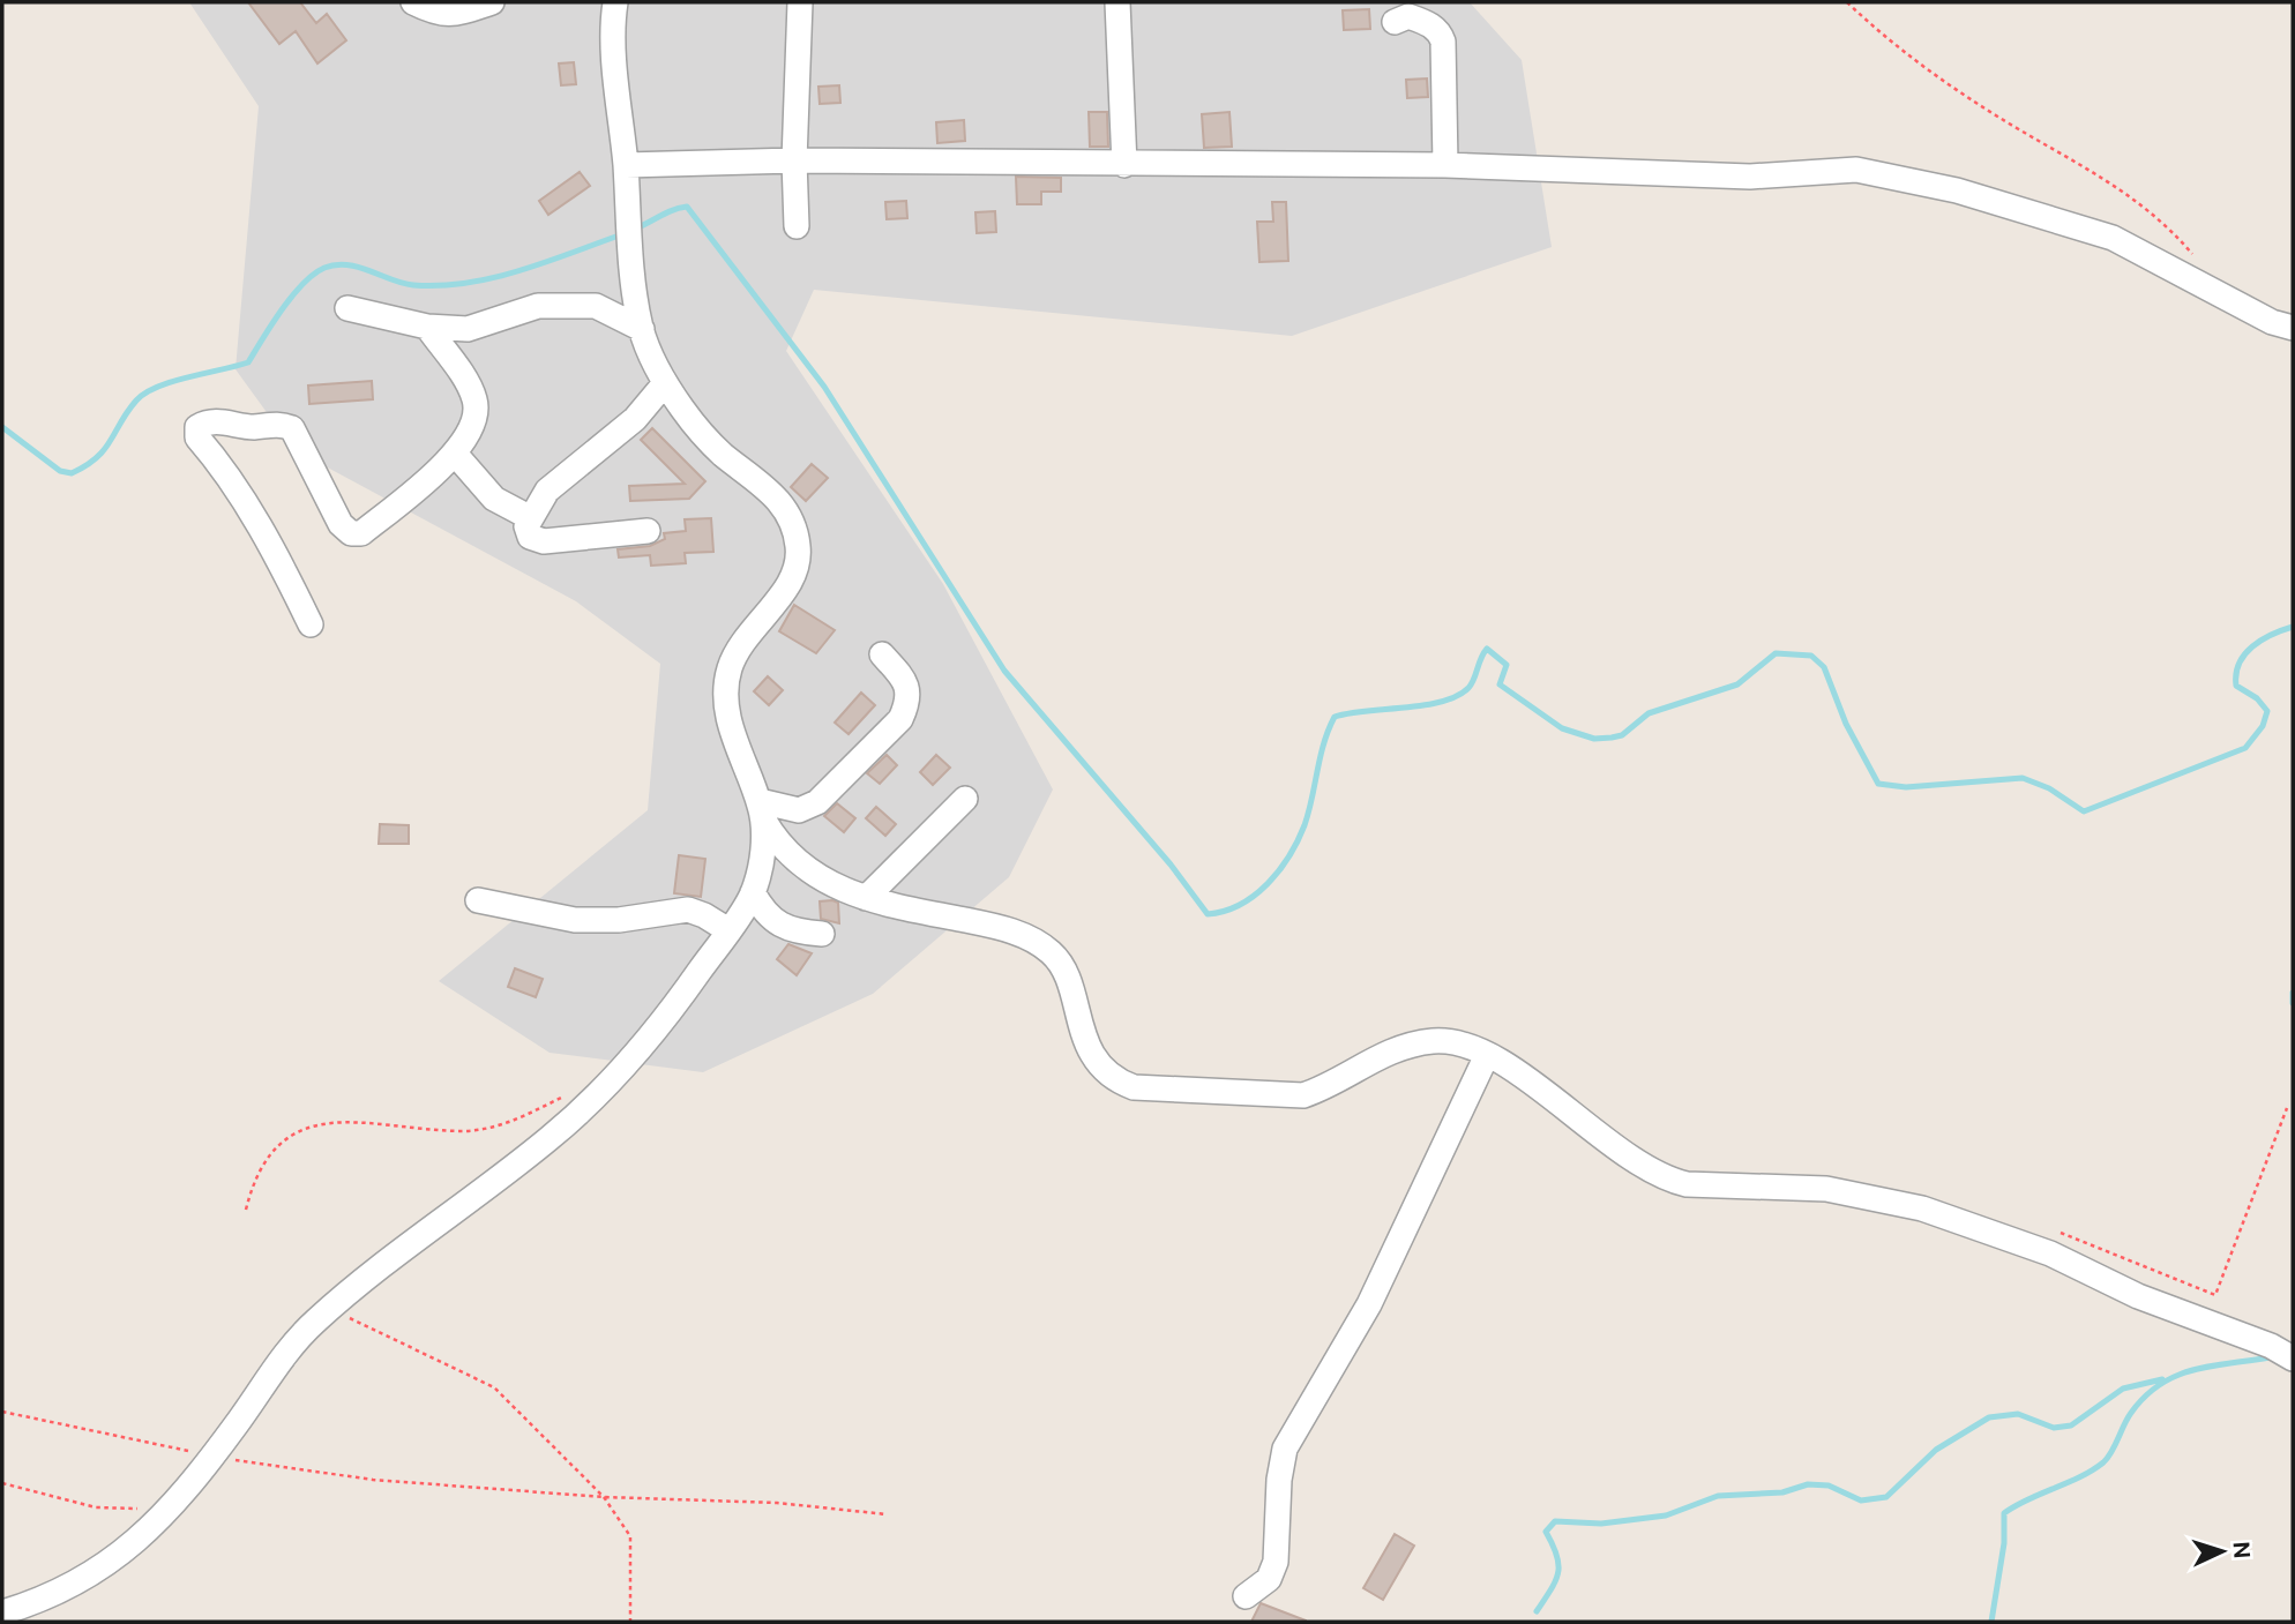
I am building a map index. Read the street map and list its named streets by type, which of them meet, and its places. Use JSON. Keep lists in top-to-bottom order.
{
  "north": "right"
}
